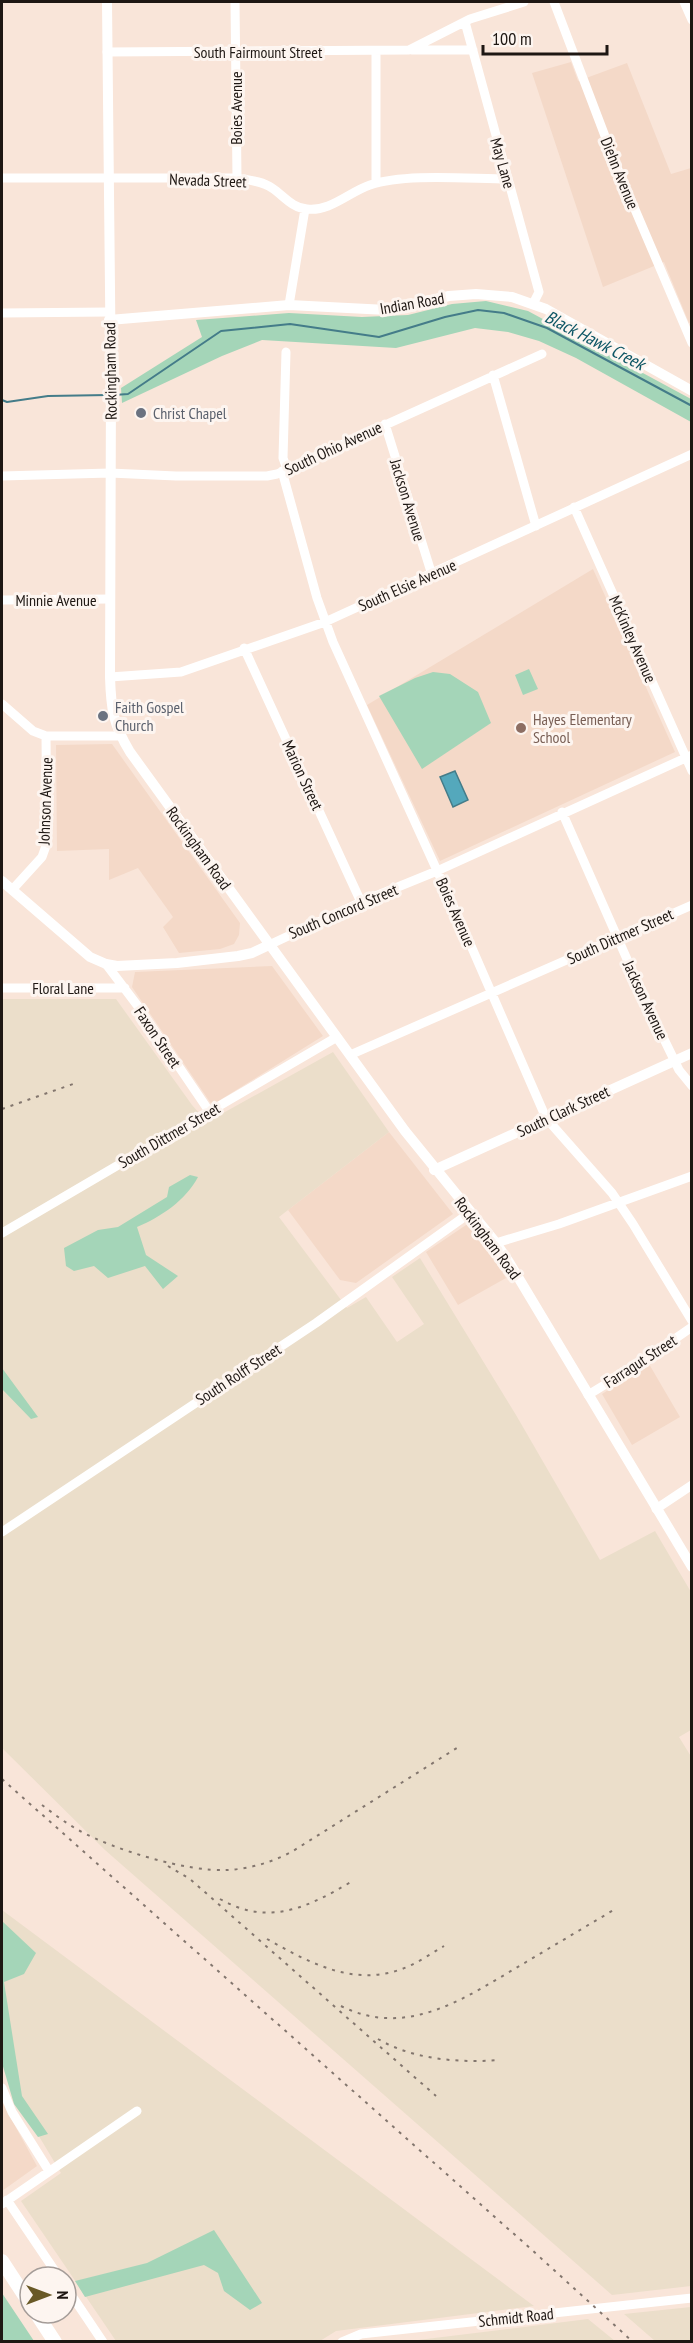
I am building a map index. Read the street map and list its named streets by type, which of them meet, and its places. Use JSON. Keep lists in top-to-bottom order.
{
  "streets": {
    "street": [
      "South Fairmount Street",
      "Boies Avenue",
      "May Lane",
      "Diehn Avenue",
      "Nevada Street",
      "Indian Road",
      "Rockingham Road",
      "South Ohio Avenue",
      "Jackson Avenue",
      "South Elsie Avenue",
      "Minnie Avenue",
      "McKinley Avenue",
      "Marion Street",
      "Johnson Avenue",
      "South Concord Street",
      "South Dittmer Street",
      "Floral Lane",
      "Faxon Street",
      "South Clark Street",
      "Farragut Street",
      "South Rolff Street",
      "Schmidt Road"
    ]
  },
  "crossings": [
    ["South Fairmount Street", "Boies Avenue"],
    ["South Fairmount Street", "May Lane"],
    ["South Fairmount Street", "Rockingham Road"],
    ["Boies Avenue", "Nevada Street"],
    ["Boies Avenue", "South Ohio Avenue"],
    ["Boies Avenue", "South Elsie Avenue"],
    ["Boies Avenue", "South Concord Street"],
    ["Boies Avenue", "South Dittmer Street"],
    ["Boies Avenue", "South Clark Street"],
    ["May Lane", "Indian Road"],
    ["Nevada Street", "Rockingham Road"],
    ["Indian Road", "Rockingham Road"],
    ["Rockingham Road", "South Ohio Avenue"],
    ["Rockingham Road", "South Elsie Avenue"],
    ["Rockingham Road", "Minnie Avenue"],
    ["Rockingham Road", "South Concord Street"],
    ["Rockingham Road", "South Dittmer Street"],
    ["Rockingham Road", "South Clark Street"],
    ["Rockingham Road", "Farragut Street"],
    ["Rockingham Road", "South Rolff Street"],
    ["South Ohio Avenue", "Jackson Avenue"],
    ["Jackson Avenue", "South Elsie Avenue"],
    ["Jackson Avenue", "South Concord Street"],
    ["Jackson Avenue", "South Dittmer Street"],
    ["Jackson Avenue", "South Clark Street"],
    ["South Elsie Avenue", "McKinley Avenue"],
    ["South Elsie Avenue", "Marion Street"],
    ["McKinley Avenue", "South Concord Street"],
    ["Marion Street", "South Concord Street"],
    ["Johnson Avenue", "South Concord Street"],
    ["South Concord Street", "Faxon Street"],
    ["South Dittmer Street", "Faxon Street"],
    ["Floral Lane", "Faxon Street"]
  ],
  "water": ["Black Hawk Creek"],
  "places": ["Christ Chapel", "Faith Gospel Church", "Hayes Elementary School"],
  "scale_bar": "100 m",
  "north": "right"
}
